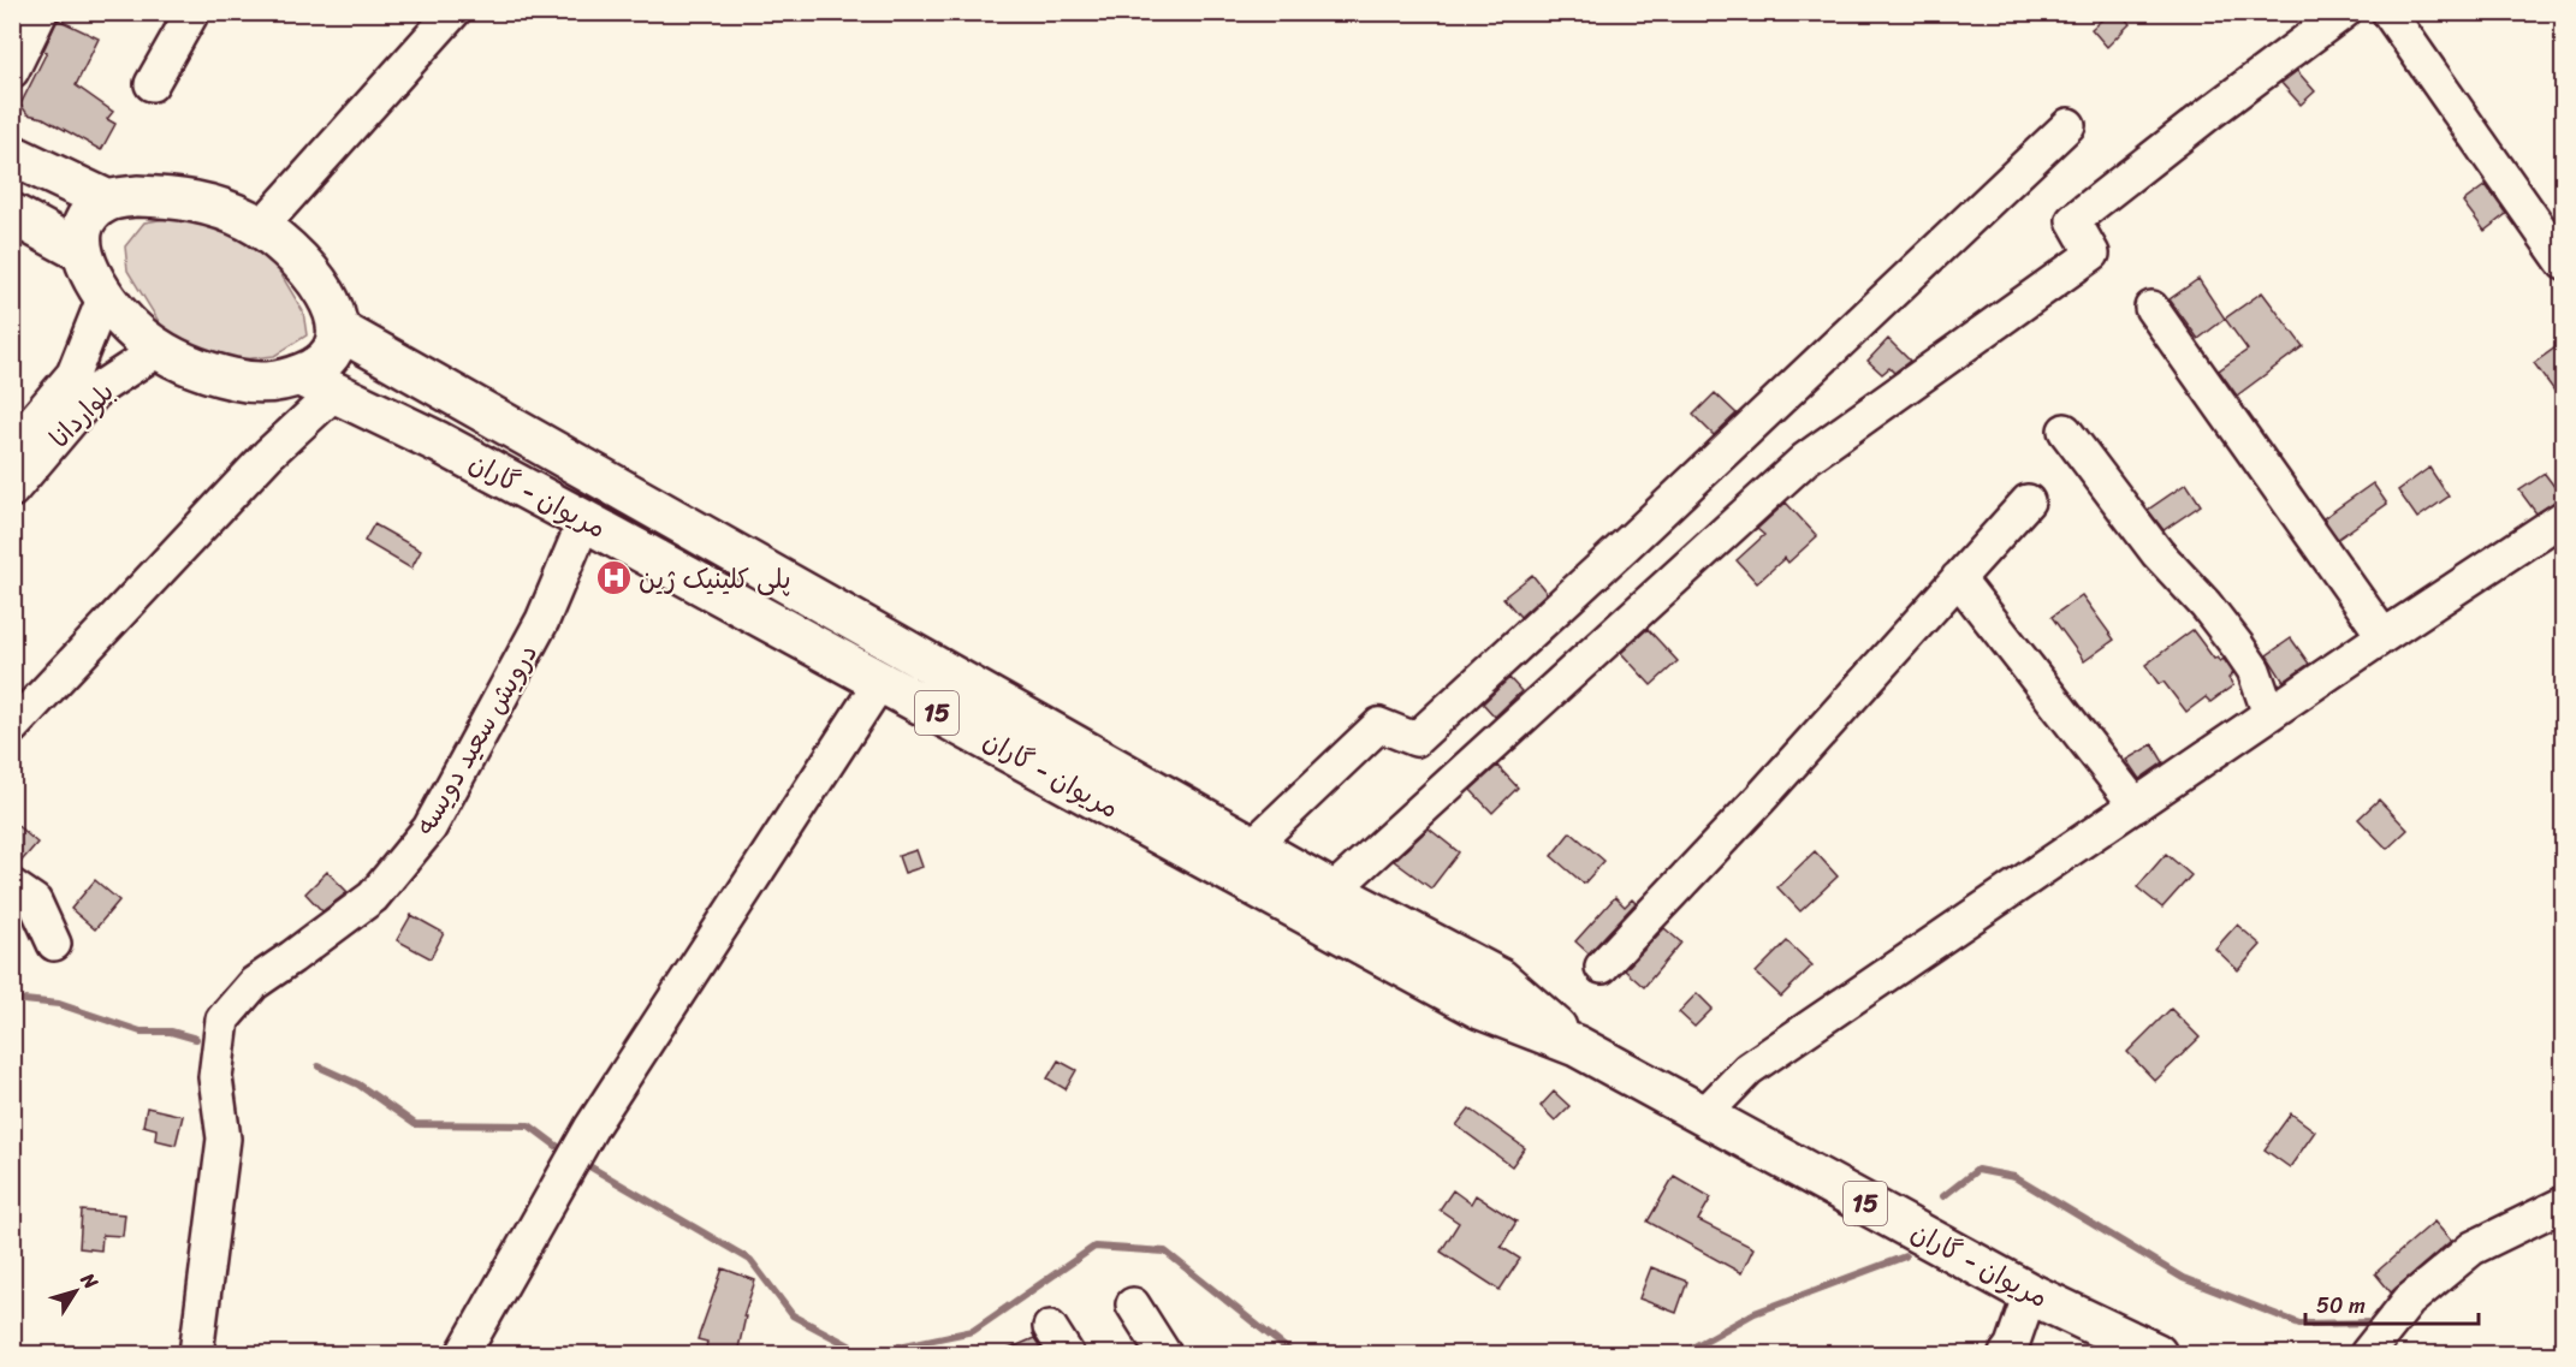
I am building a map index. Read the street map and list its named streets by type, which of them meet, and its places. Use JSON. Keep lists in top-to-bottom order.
{
  "streets": {
    "main road": ["مریوان - گاران", "15"],
    "street": ["بلواردانا", "درویش سعید دویسه"]
  },
  "crossings": [
    ["بلواردانا", "مریوان - گاران"],
    ["مریوان - گاران", "درویش سعید دویسه"]
  ],
  "places": {
    "hospital": ["پلی کلینیک ژین"]
  },
  "scale_bar": "50 m",
  "north": "top right"
}
